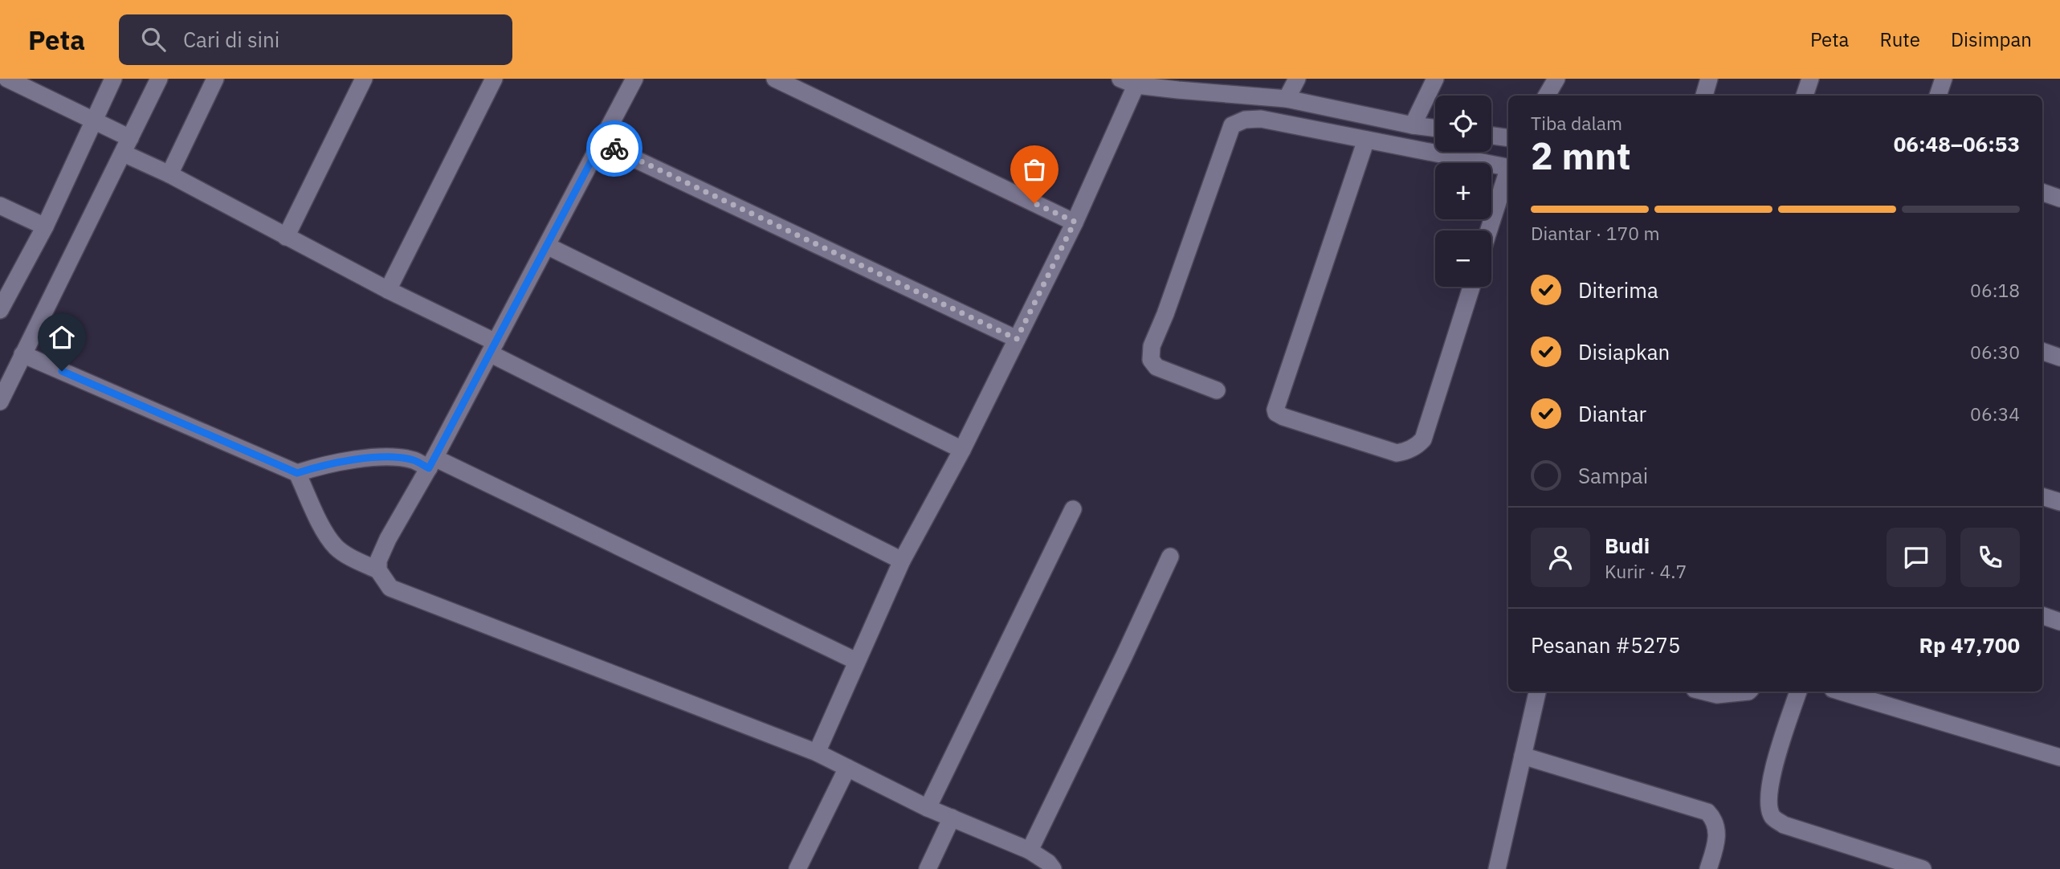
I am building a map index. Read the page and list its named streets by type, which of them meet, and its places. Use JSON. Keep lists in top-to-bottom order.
{
  "page": {
    "header": "Peta",
    "search": "Cari di sini",
    "nav": ["Peta", "Rute", "Disimpan"],
    "map_buttons": ["+", "−"],
    "heading": ["2 mnt", "Tiba dalam", "06:48–06:53"],
    "panel": [
      "Budi",
      "Kurir · 4.7",
      "Pesanan #5275",
      "Rp 47,700"
    ],
    "bar": "Diantar · 170 m",
    "list": [
      ["Diterima", "06:18"],
      ["Disiapkan", "06:30"],
      ["Diantar", "06:34"],
      "Sampai"
    ]
  }
}
